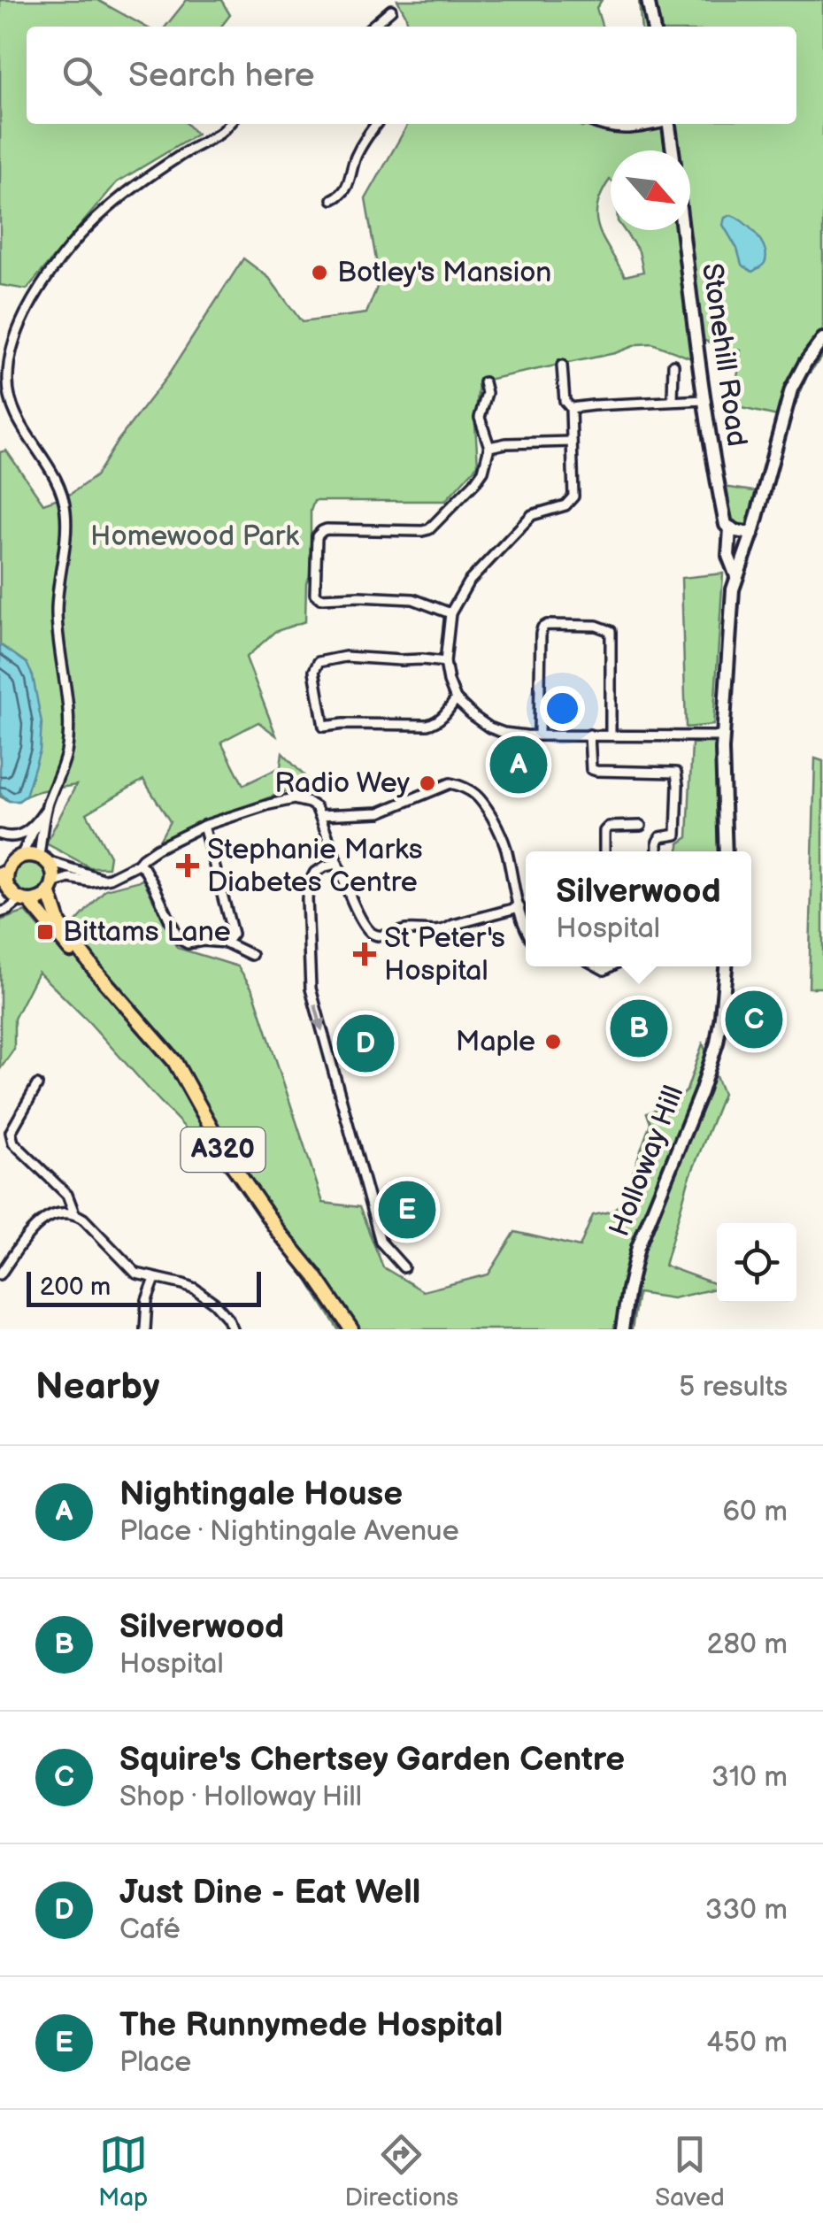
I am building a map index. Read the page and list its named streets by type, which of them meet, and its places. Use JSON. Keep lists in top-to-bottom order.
{
  "streets": {
    "main road": ["Stonehill Road", "A320", "Holloway Hill"]
  },
  "parks": ["Homewood Park"],
  "places": {
    "other": ["Botley's Mansion", "Radio Wey", "Maple"],
    "health": ["Stephanie Marks Diabetes Centre", "St Peter's Hospital"],
    "transit": ["Bittams Lane"]
  },
  "scale_bar": "200 m",
  "north": "bottom right",
  "page": {
    "search": "Search here",
    "pins": [
      "A",
      "C",
      "B",
      "D",
      "E"
    ],
    "popup": ["Silverwood", "Hospital"],
    "scale": "200 m",
    "heading": ["Nearby", "5 results"],
    "list": [
      {
        "mark": "A",
        "name": "Nightingale House",
        "note": "Place · Nightingale Avenue",
        "value": "60 m"
      },
      {
        "mark": "B",
        "name": "Silverwood",
        "note": "Hospital",
        "value": "280 m"
      },
      {
        "mark": "C",
        "name": "Squire's Chertsey Garden Centre",
        "note": "Shop · Holloway Hill",
        "value": "310 m"
      },
      {
        "mark": "D",
        "name": "Just Dine - Eat Well",
        "note": "Café",
        "value": "330 m"
      },
      {
        "mark": "E",
        "name": "The Runnymede Hospital",
        "note": "Place",
        "value": "450 m"
      }
    ],
    "nav": ["Map", "Directions", "Saved"]
  }
}
